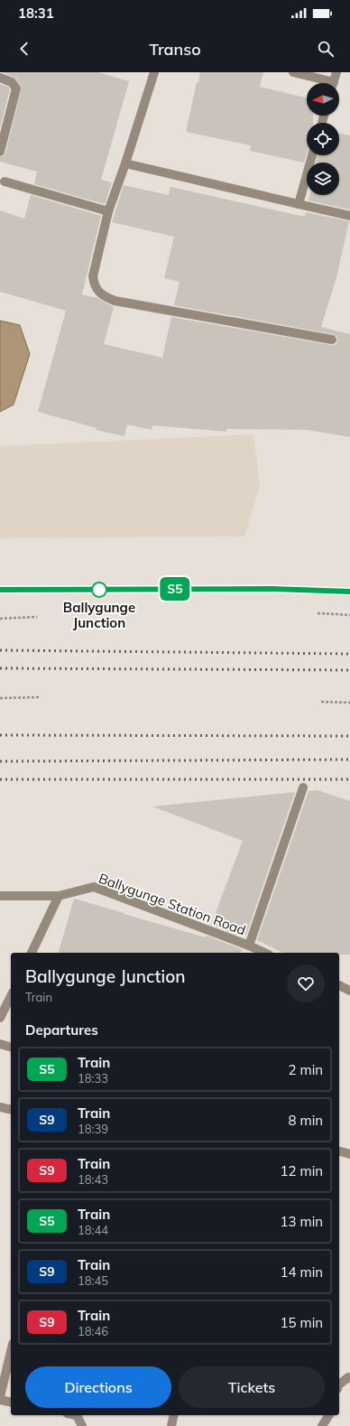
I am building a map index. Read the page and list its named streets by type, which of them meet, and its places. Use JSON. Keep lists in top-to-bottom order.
{
  "streets": {
    "street": ["Ballygunge Station Road"]
  },
  "places": ["Ballygunge Junction"],
  "north": "left",
  "page": {
    "status": "18:31",
    "header": "Transo",
    "on_map": "S5",
    "heading": [
      ["Ballygunge Junction", "Train"],
      "Departures"
    ],
    "list": [
      {
        "mark": "S5",
        "name": "Train",
        "note": "18:33",
        "value": "2 min"
      },
      {
        "mark": "S9",
        "name": "Train",
        "note": "18:39",
        "value": "8 min"
      },
      {
        "mark": "S9",
        "name": "Train",
        "note": "18:43",
        "value": "12 min"
      },
      {
        "mark": "S5",
        "name": "Train",
        "note": "18:44",
        "value": "13 min"
      },
      {
        "mark": "S9",
        "name": "Train",
        "note": "18:45",
        "value": "14 min"
      },
      {
        "mark": "S9",
        "name": "Train",
        "note": "18:46",
        "value": "15 min"
      }
    ],
    "buttons": ["Directions", "Tickets"]
  }
}
